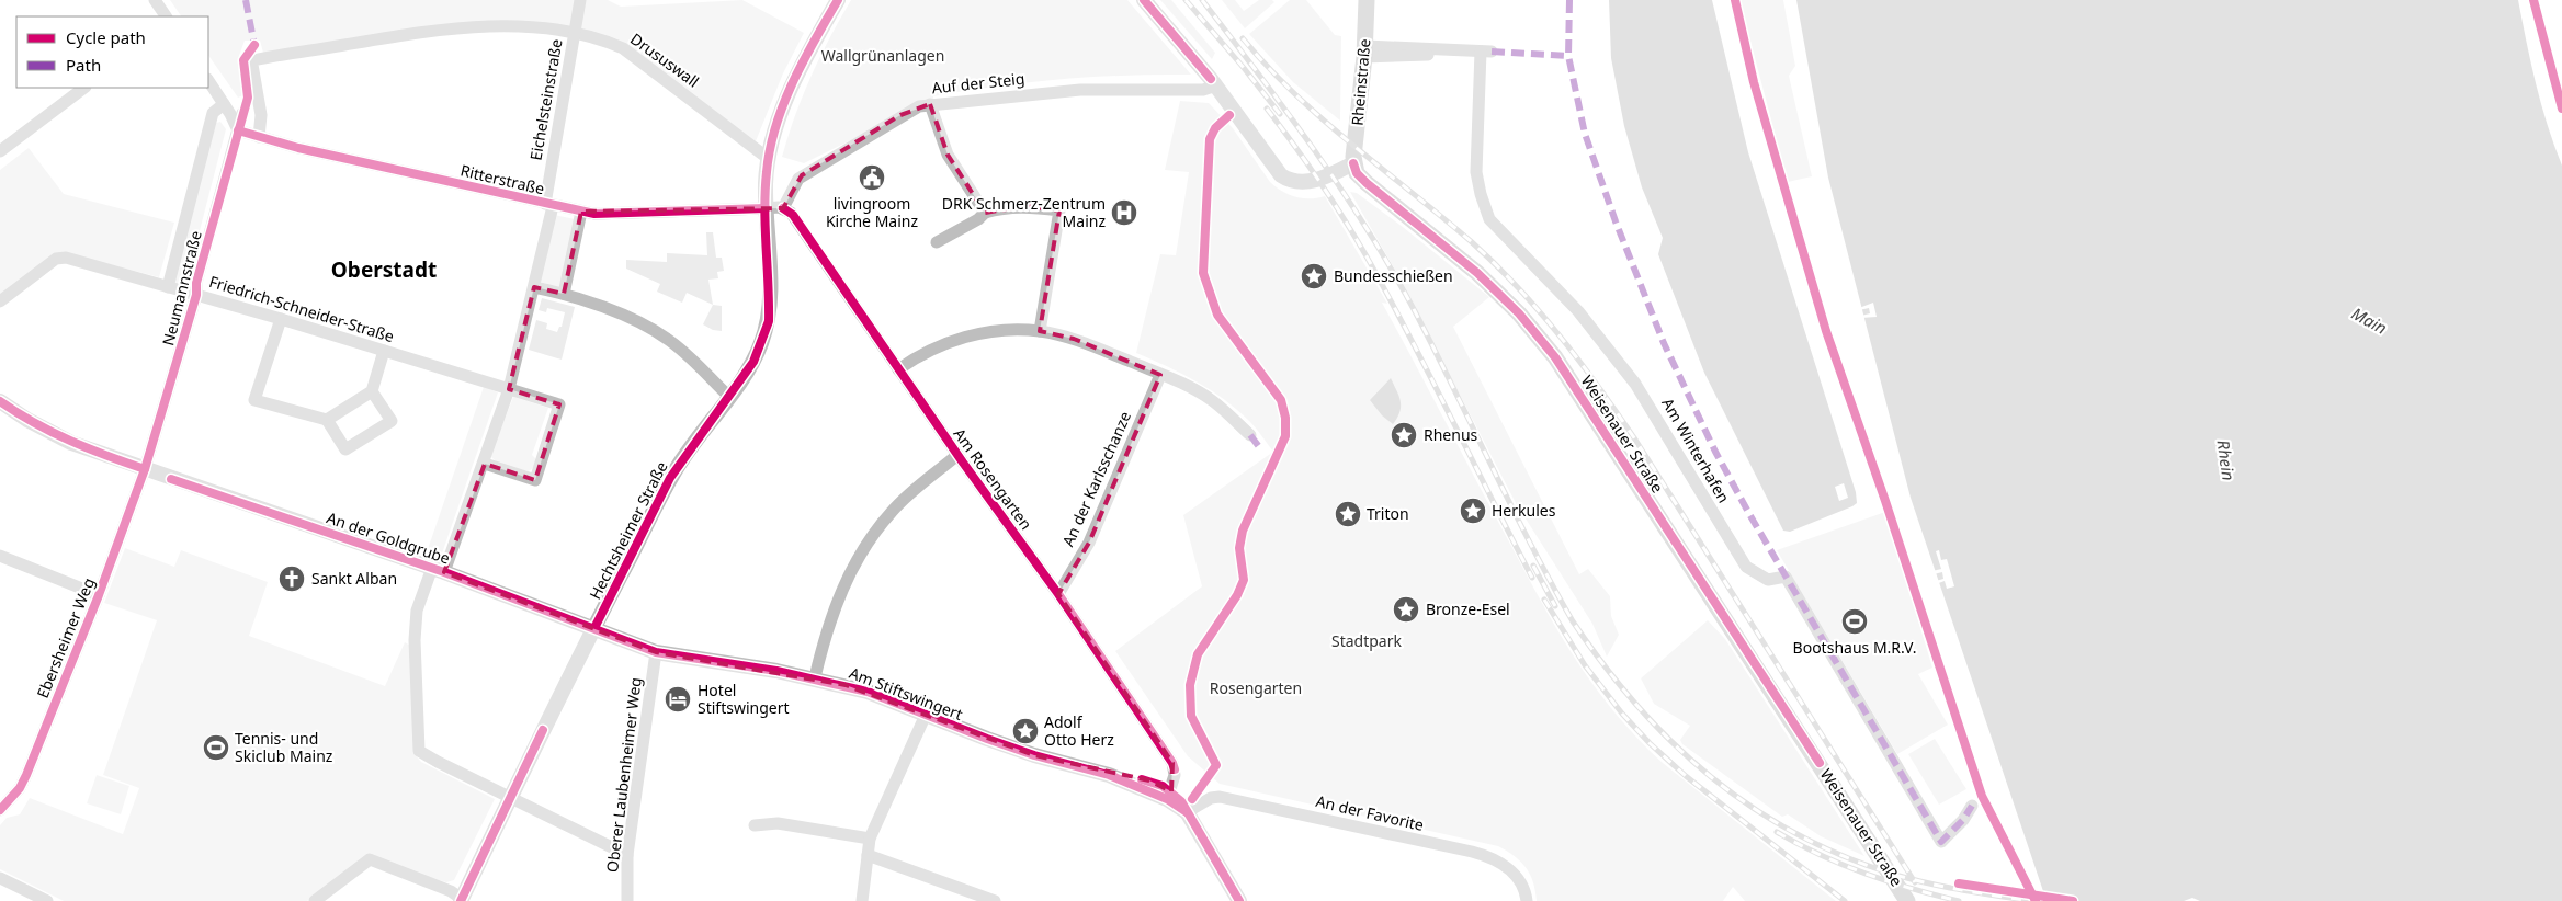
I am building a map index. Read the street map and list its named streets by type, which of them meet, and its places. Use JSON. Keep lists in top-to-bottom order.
{
  "streets": {
    "main road": ["Rheinstraße", "Weisenauer Straße"],
    "street": [
      "Drususwall",
      "Auf der Steig",
      "Eichelsteinstraße",
      "Ritterstraße",
      "Neumannstraße",
      "Friedrich-Schneider-Straße",
      "Am Winterhafen",
      "Am Rosengarten",
      "An der Karlsschanze",
      "Hechtsheimer Straße",
      "An der Goldgrube",
      "Ebersheimer Weg",
      "Am Stiftswingert",
      "Oberer Laubenheimer Weg",
      "An der Favorite"
    ]
  },
  "crossings": [
    ["Drususwall", "Eichelsteinstraße"],
    ["Drususwall", "Ritterstraße"],
    ["Drususwall", "Hechtsheimer Straße"],
    ["Rheinstraße", "Weisenauer Straße"],
    ["Rheinstraße", "Am Winterhafen"],
    ["Auf der Steig", "Am Rosengarten"],
    ["Eichelsteinstraße", "Ritterstraße"],
    ["Eichelsteinstraße", "Friedrich-Schneider-Straße"],
    ["Eichelsteinstraße", "Hechtsheimer Straße"],
    ["Eichelsteinstraße", "An der Goldgrube"],
    ["Ritterstraße", "Neumannstraße"],
    ["Ritterstraße", "Hechtsheimer Straße"],
    ["Neumannstraße", "Friedrich-Schneider-Straße"],
    ["Neumannstraße", "An der Goldgrube"],
    ["Neumannstraße", "Ebersheimer Weg"],
    ["Am Rosengarten", "An der Karlsschanze"],
    ["Am Rosengarten", "Am Stiftswingert"],
    ["Hechtsheimer Straße", "An der Goldgrube"],
    ["Hechtsheimer Straße", "Am Stiftswingert"],
    ["An der Goldgrube", "Ebersheimer Weg"],
    ["An der Goldgrube", "Am Stiftswingert"],
    ["Am Stiftswingert", "Oberer Laubenheimer Weg"]
  ],
  "districts": ["Oberstadt"],
  "water": ["Main", "Rhein"],
  "parks": ["Wallgrünanlagen", "Stadtpark", "Rosengarten"],
  "places": {
    "public building": ["livingroom Kirche Mainz"],
    "hospital": ["DRK Schmerz-Zentrum Mainz"],
    "place": [
      "Bundesschießen",
      "Rhenus",
      "Herkules",
      "Triton",
      "Bronze-Esel",
      "Adolf Otto Herz"
    ],
    "church": ["Sankt Alban"],
    "sports": ["Bootshaus M.R.V.", "Tennis- und Skiclub Mainz"],
    "hotel": ["Hotel Stiftswingert"]
  },
  "legend": ["Cycle path", "Path"]
}
